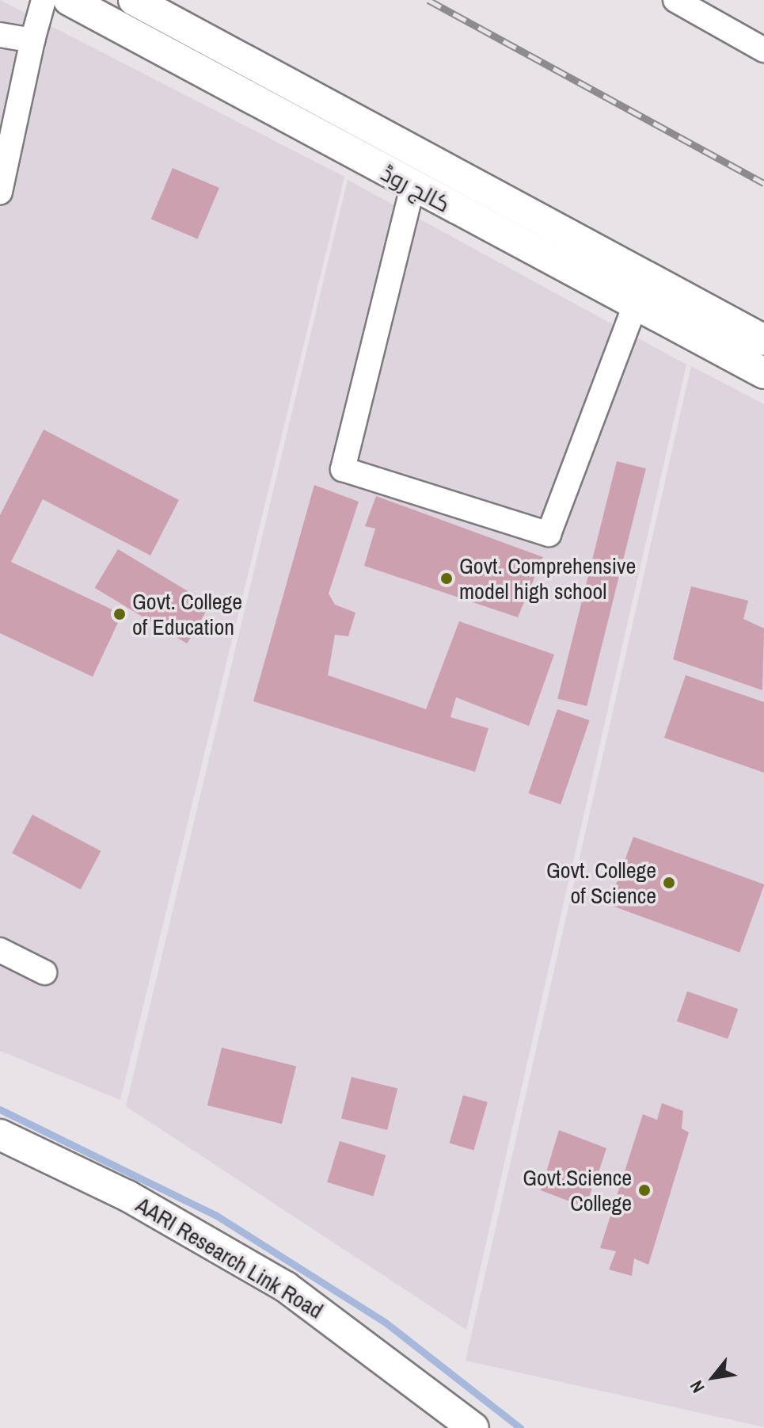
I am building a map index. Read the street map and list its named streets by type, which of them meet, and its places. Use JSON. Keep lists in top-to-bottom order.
{
  "streets": {
    "main road": ["کالج روڈ", "AARI Research Link Road"]
  },
  "places": [
    "Govt. Comprehensive model high school",
    "Govt. College of Education",
    "Govt. College of Science",
    "Govt.Science College"
  ],
  "north": "bottom left"
}
